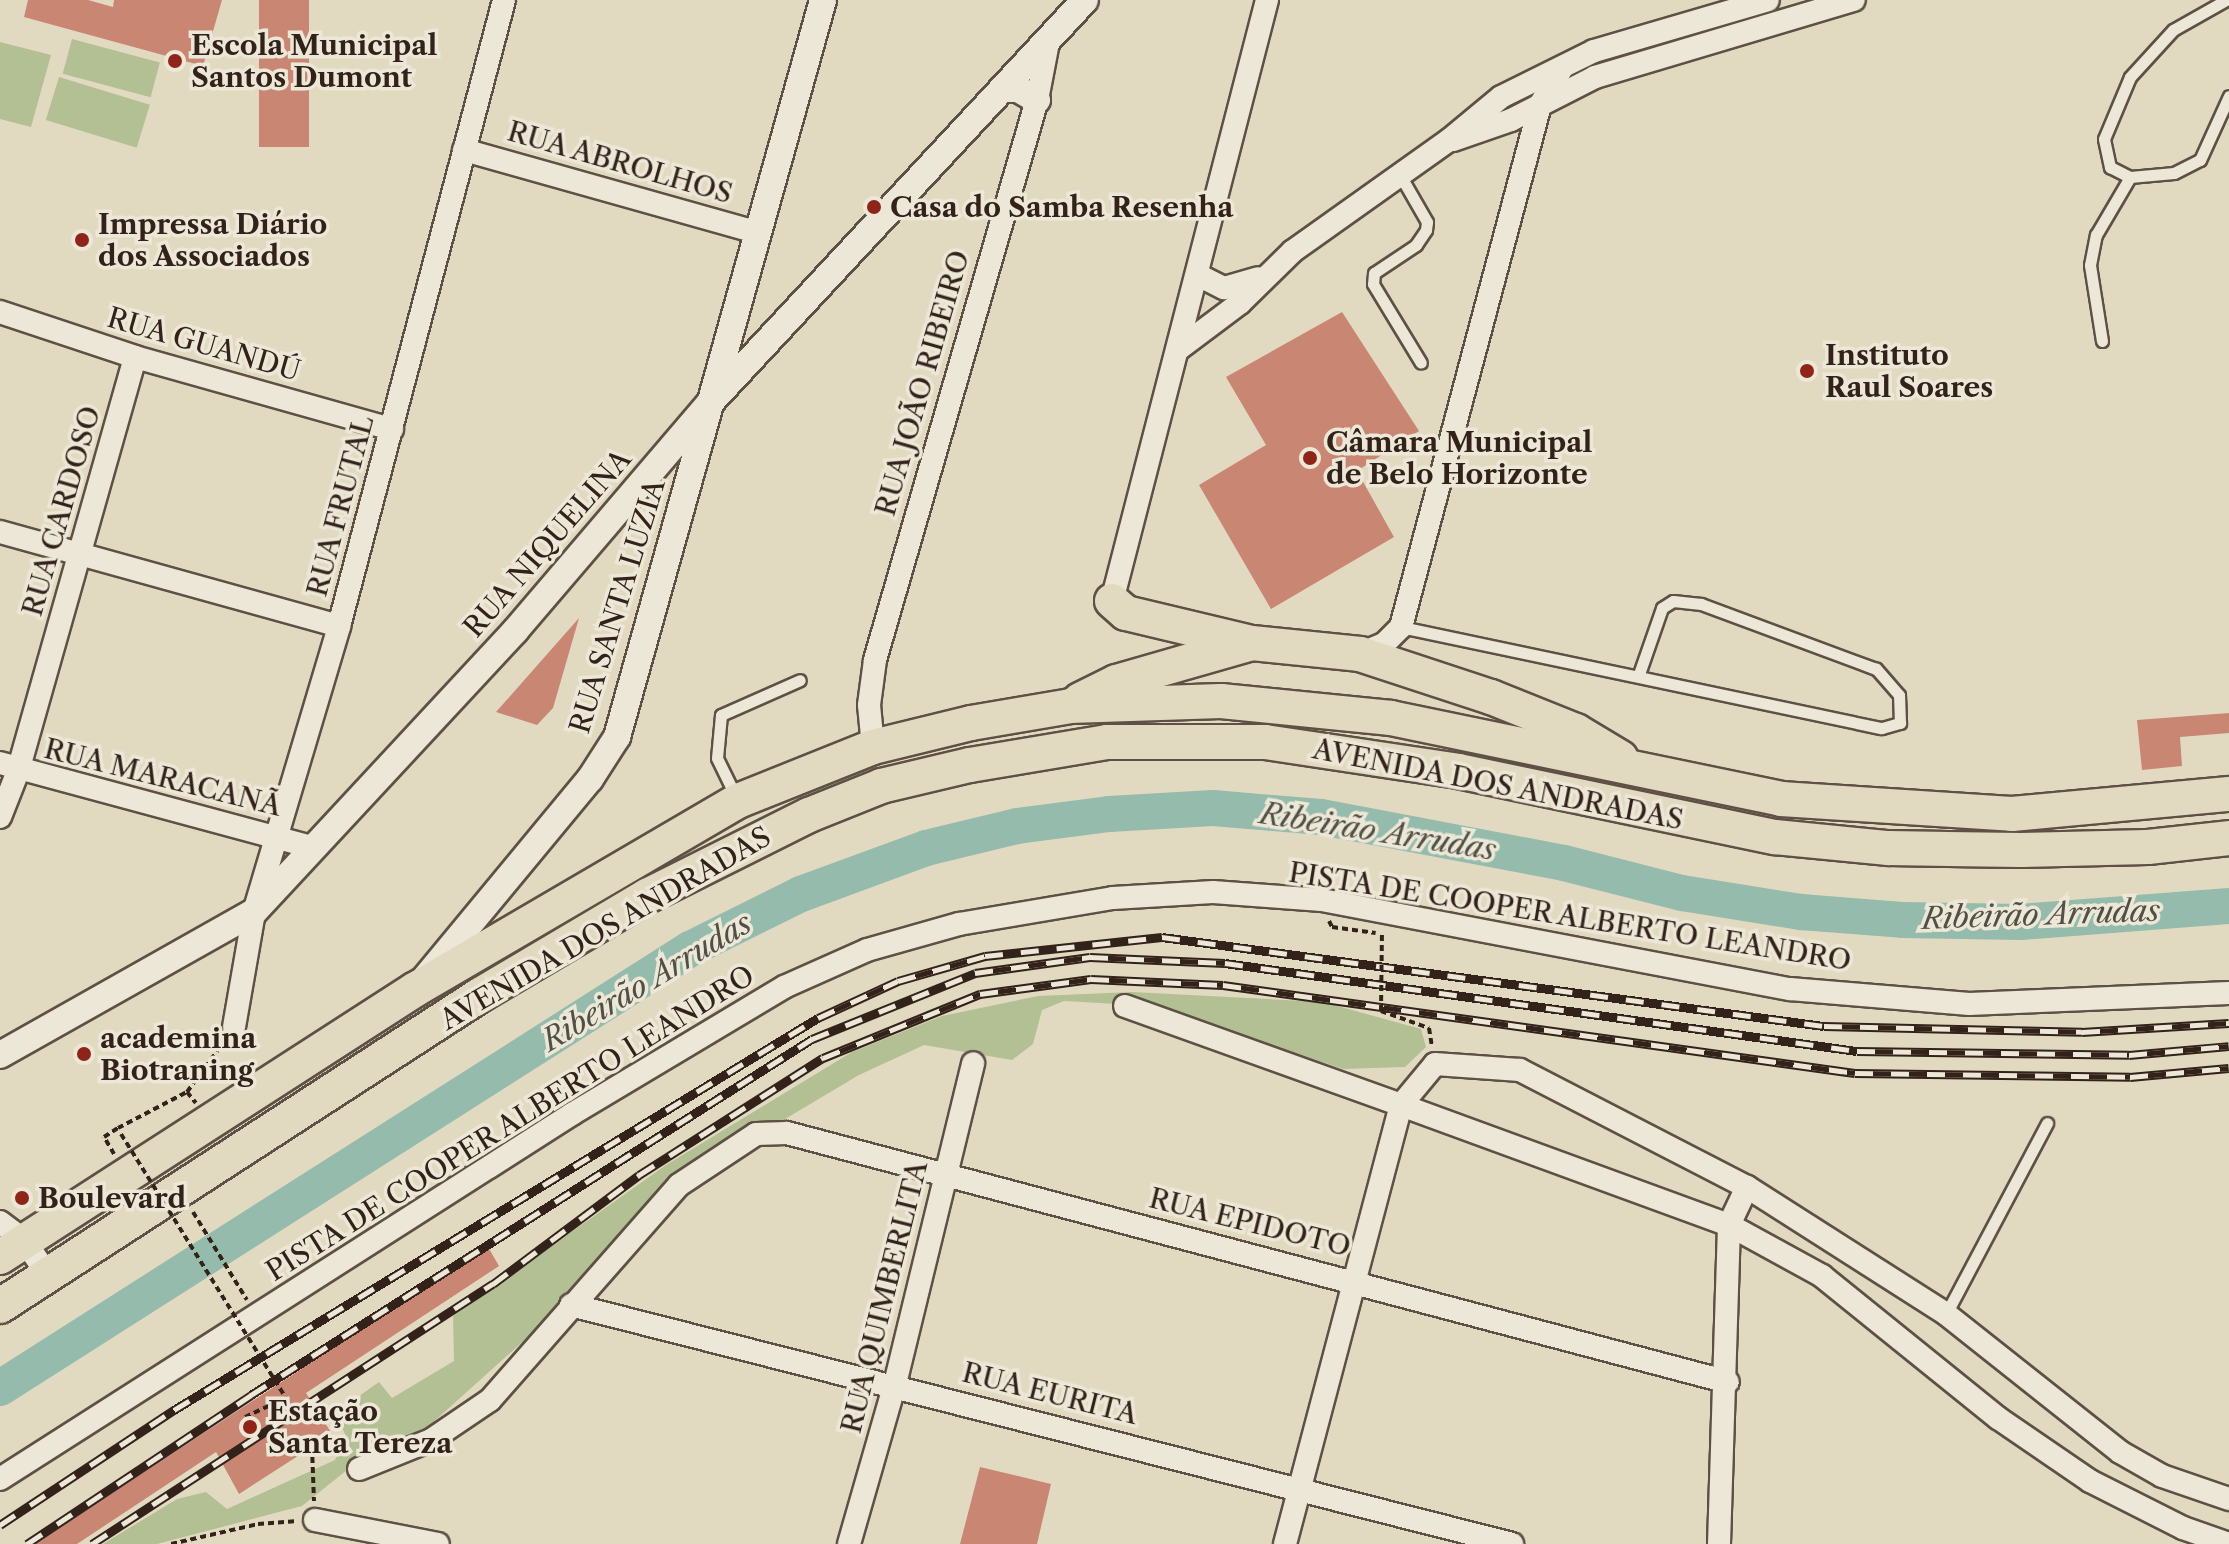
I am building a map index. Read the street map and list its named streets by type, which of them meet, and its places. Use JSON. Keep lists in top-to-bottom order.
{
  "streets": {
    "main road": ["AVENIDA DOS ANDRADAS"],
    "street": [
      "RUA ABROLHOS",
      "RUA GUANDÚ",
      "RUA JOÃO RIBEIRO",
      "RUA FRUTAL",
      "RUA CARDOSO",
      "RUA NIQUELINA",
      "RUA SANTA LUZIA",
      "RUA MARACANÃ",
      "PISTA DE COOPER ALBERTO LEANDRO",
      "RUA EPIDOTO",
      "RUA QUIMBERLITA",
      "RUA EURITA"
    ]
  },
  "crossings": [
    ["RUA ABROLHOS", "RUA FRUTAL"],
    ["RUA ABROLHOS", "RUA SANTA LUZIA"],
    ["RUA GUANDÚ", "RUA FRUTAL"],
    ["RUA GUANDÚ", "RUA CARDOSO"],
    ["RUA JOÃO RIBEIRO", "RUA NIQUELINA"],
    ["RUA JOÃO RIBEIRO", "AVENIDA DOS ANDRADAS"],
    ["RUA FRUTAL", "RUA NIQUELINA"],
    ["RUA FRUTAL", "RUA MARACANÃ"],
    ["RUA CARDOSO", "RUA MARACANÃ"],
    ["RUA NIQUELINA", "RUA SANTA LUZIA"],
    ["RUA NIQUELINA", "RUA MARACANÃ"],
    ["RUA SANTA LUZIA", "AVENIDA DOS ANDRADAS"],
    ["RUA EPIDOTO", "RUA QUIMBERLITA"],
    ["RUA EPIDOTO", "RUA EURITA"],
    ["RUA QUIMBERLITA", "RUA EURITA"]
  ],
  "water": ["Ribeirão Arrudas"],
  "places": [
    "Escola Municipal Santos Dumont",
    "Casa do Samba Resenha",
    "Impressa Diário dos Associados",
    "Instituto Raul Soares",
    "Câmara Municipal de Belo Horizonte",
    "academina Biotraning",
    "Boulevard",
    "Estação Santa Tereza"
  ]
}
